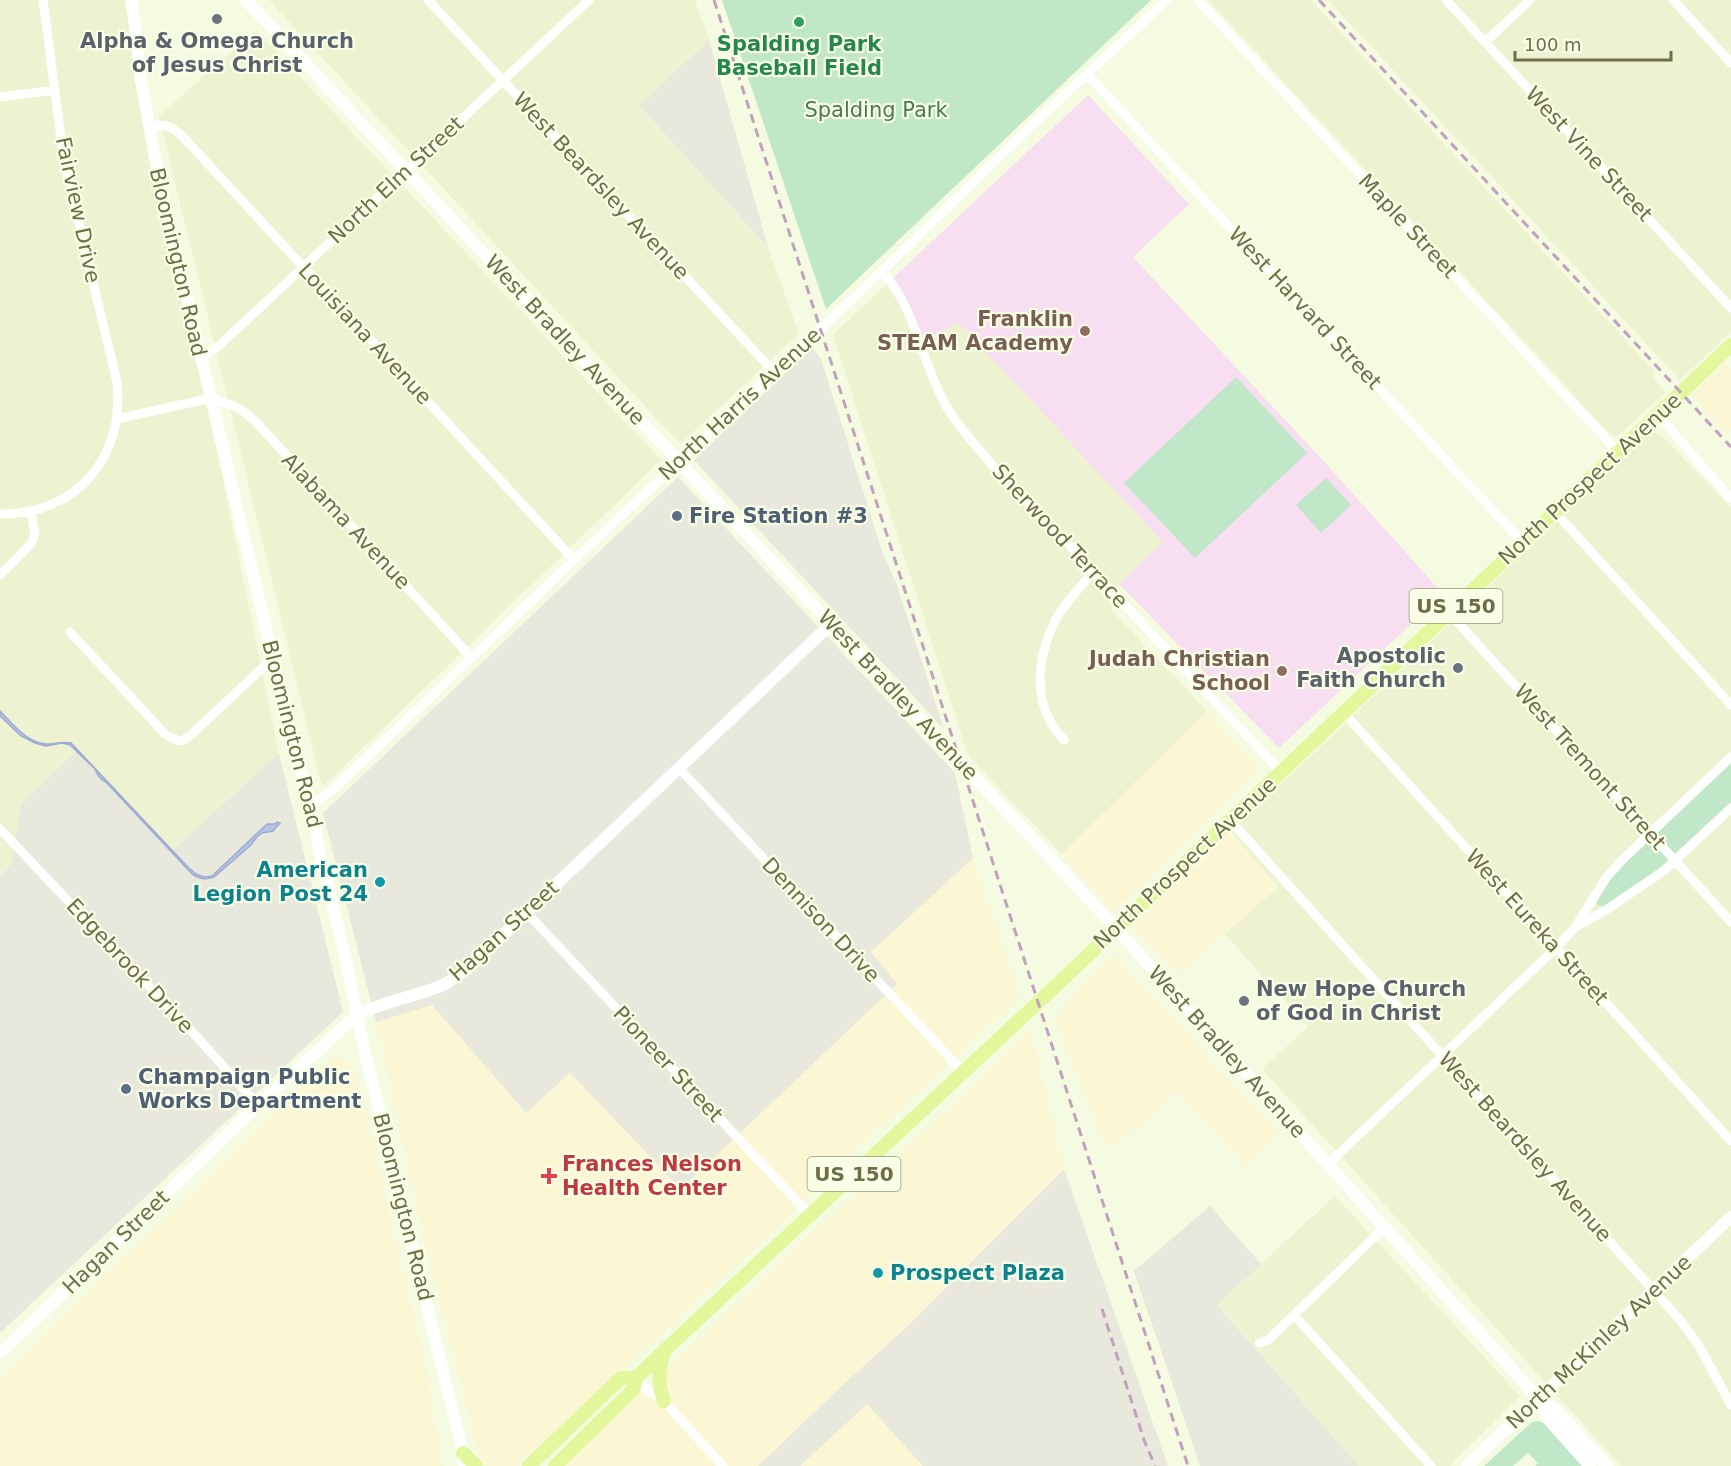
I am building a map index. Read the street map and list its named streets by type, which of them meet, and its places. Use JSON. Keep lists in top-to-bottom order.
{
  "streets": {
    "main road": [
      "Bloomington Road",
      "West Bradley Avenue",
      "North Prospect Avenue",
      "US 150",
      "Hagan Street",
      "North McKinley Avenue"
    ],
    "street": [
      "West Vine Street",
      "North Elm Street",
      "West Beardsley Avenue",
      "Fairview Drive",
      "Maple Street",
      "West Harvard Street",
      "Louisiana Avenue",
      "North Harris Avenue",
      "Alabama Avenue",
      "Sherwood Terrace",
      "West Tremont Street",
      "Dennison Drive",
      "West Eureka Street",
      "Edgebrook Drive",
      "Pioneer Street"
    ]
  },
  "crossings": [
    ["North Elm Street", "West Beardsley Avenue"],
    ["North Elm Street", "Bloomington Road"],
    ["North Elm Street", "Louisiana Avenue"],
    ["North Elm Street", "West Bradley Avenue"],
    ["West Beardsley Avenue", "North Harris Avenue"],
    ["West Beardsley Avenue", "North Prospect Avenue"],
    ["West Beardsley Avenue", "North McKinley Avenue"],
    ["Maple Street", "North Prospect Avenue"],
    ["Bloomington Road", "Louisiana Avenue"],
    ["Bloomington Road", "North Harris Avenue"],
    ["Bloomington Road", "Alabama Avenue"],
    ["Bloomington Road", "Hagan Street"],
    ["West Harvard Street", "North Harris Avenue"],
    ["West Harvard Street", "North Prospect Avenue"],
    ["Louisiana Avenue", "North Harris Avenue"],
    ["West Bradley Avenue", "North Harris Avenue"],
    ["West Bradley Avenue", "North Prospect Avenue"],
    ["West Bradley Avenue", "Hagan Street"],
    ["West Bradley Avenue", "North McKinley Avenue"],
    ["North Harris Avenue", "Alabama Avenue"],
    ["North Harris Avenue", "Sherwood Terrace"],
    ["North Prospect Avenue", "Sherwood Terrace"],
    ["North Prospect Avenue", "West Tremont Street"],
    ["North Prospect Avenue", "Dennison Drive"],
    ["North Prospect Avenue", "West Eureka Street"],
    ["North Prospect Avenue", "Pioneer Street"],
    ["Dennison Drive", "Hagan Street"],
    ["Hagan Street", "Edgebrook Drive"],
    ["Hagan Street", "Pioneer Street"]
  ],
  "parks": ["Spalding Park"],
  "places": {
    "other": [
      "Alpha & Omega Church of Jesus Christ",
      "Spalding Park Baseball Field",
      "Franklin STEAM Academy",
      "Fire Station #3",
      "Apostolic Faith Church",
      "Judah Christian School",
      "American Legion Post 24",
      "New Hope Church of God in Christ",
      "Champaign Public Works Department",
      "Prospect Plaza"
    ],
    "health": ["Frances Nelson Health Center"]
  },
  "scale_bar": "100 m"
}
